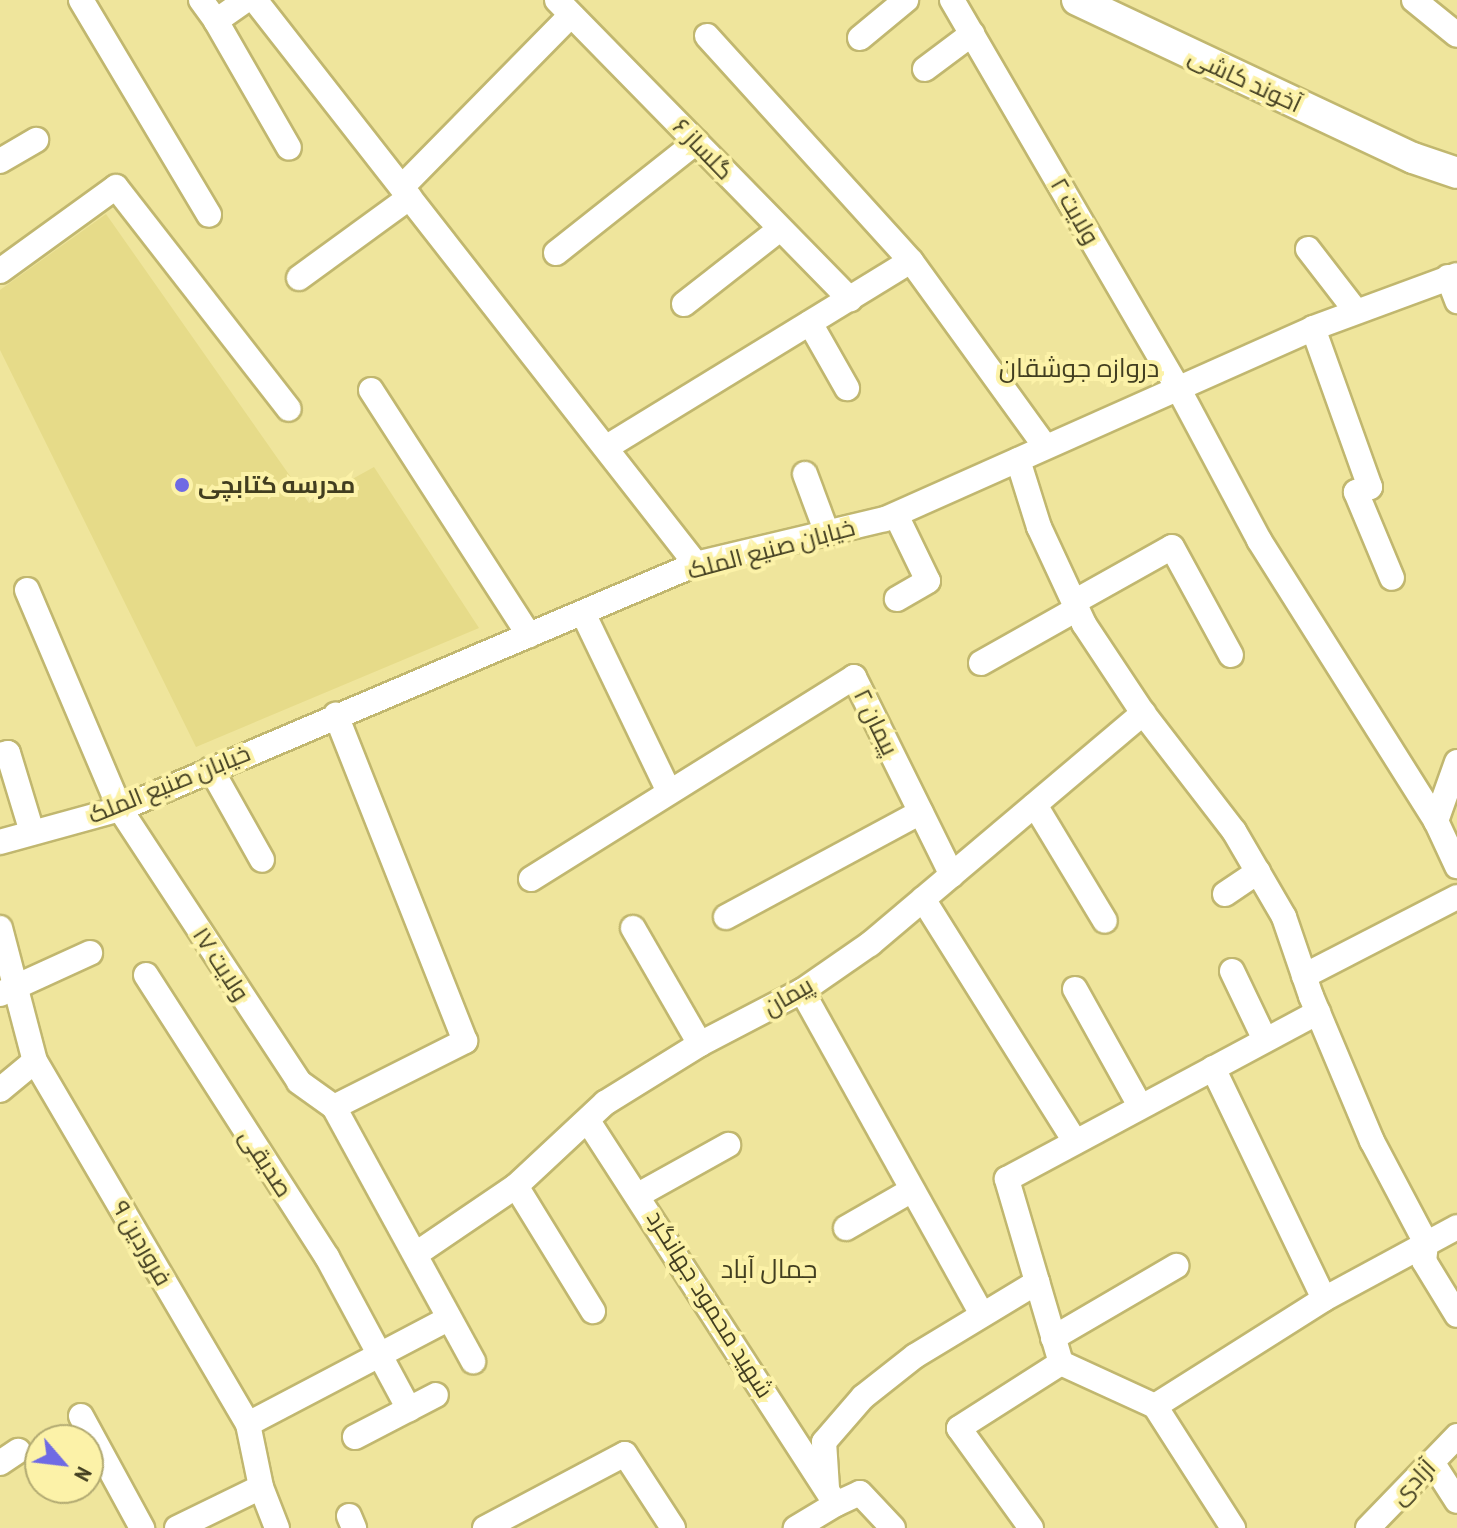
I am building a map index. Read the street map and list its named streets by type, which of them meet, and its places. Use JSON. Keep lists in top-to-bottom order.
{
  "streets": {
    "main road": ["آخوند کاشی"],
    "street": [
      "گلساز ۶",
      "ولایت ۲",
      "خیابان صنیع الملک",
      "پیمان ۲",
      "ولایت ۱۷",
      "پیمان",
      "صدیقی",
      "فروردین ۹",
      "شهید محمود جهانگرد",
      "آزادی"
    ]
  },
  "crossings": [
    ["ولایت ۲", "خیابان صنیع الملک"],
    ["خیابان صنیع الملک", "ولایت ۱۷"],
    ["پیمان ۲", "پیمان"],
    ["پیمان", "شهید محمود جهانگرد"]
  ],
  "districts": ["دروازه جوشقان", "جمال آباد"],
  "places": ["مدرسه کتابچی"],
  "north": "bottom right"
}
